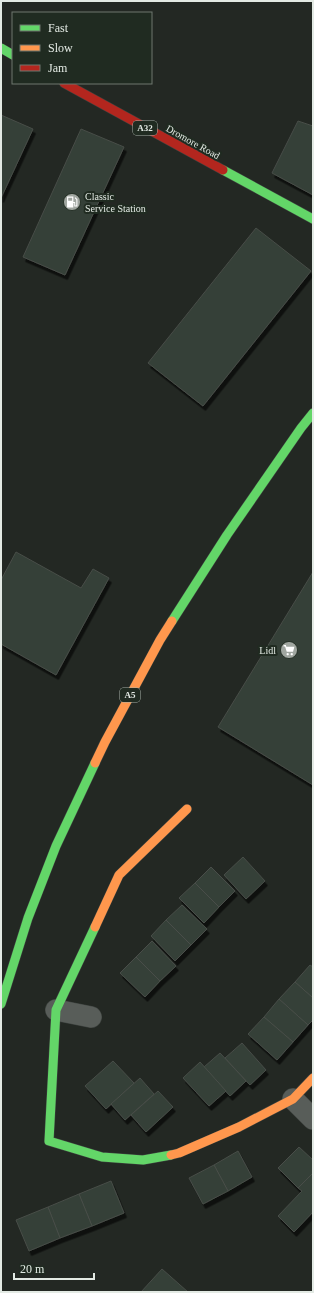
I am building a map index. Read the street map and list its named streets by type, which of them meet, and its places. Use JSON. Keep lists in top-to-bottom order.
{
  "streets": {
    "main road": ["A32", "Dromore Road", "A5"]
  },
  "places": {
    "fuel station": ["Classic Service Station"],
    "supermarket": ["Lidl"]
  },
  "legend": ["Fast", "Slow", "Jam"],
  "scale_bar": "20 m"
}
